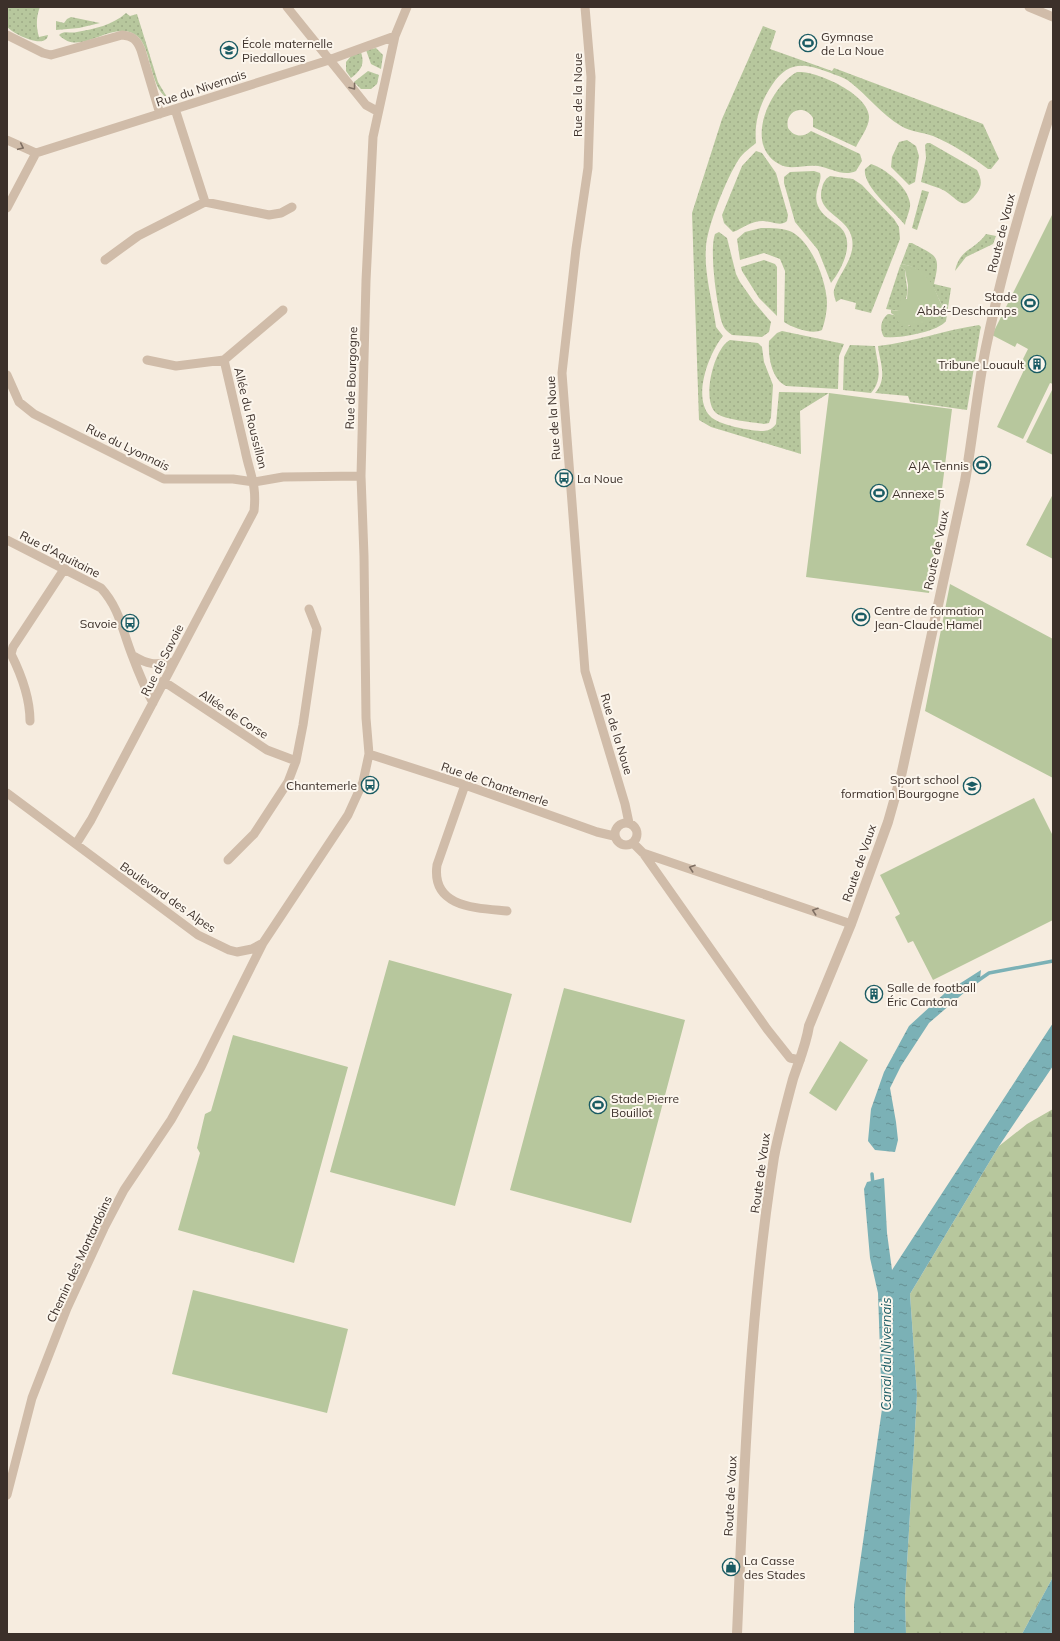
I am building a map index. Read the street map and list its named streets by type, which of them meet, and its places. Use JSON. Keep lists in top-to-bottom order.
{
  "streets": {
    "street": [
      "Rue du Nivernais",
      "Rue de la Noue",
      "Route de Vaux",
      "Rue de Bourgogne",
      "Allée du Roussillon",
      "Rue du Lyonnais",
      "Rue d'Aquitaine",
      "Rue de Savoie",
      "Allée de Corse",
      "Rue de Chantemerle",
      "Boulevard des Alpes",
      "Chemin des Montardoins"
    ]
  },
  "crossings": [
    ["Rue du Nivernais", "Rue de Bourgogne"],
    ["Rue de la Noue", "Rue de Chantemerle"],
    ["Rue de Bourgogne", "Rue du Lyonnais"],
    ["Rue de Bourgogne", "Rue de Chantemerle"],
    ["Allée du Roussillon", "Rue du Lyonnais"],
    ["Allée du Roussillon", "Rue de Savoie"],
    ["Rue du Lyonnais", "Rue de Savoie"],
    ["Rue d'Aquitaine", "Rue de Savoie"],
    ["Rue de Savoie", "Allée de Corse"],
    ["Rue de Savoie", "Boulevard des Alpes"],
    ["Boulevard des Alpes", "Chemin des Montardoins"]
  ],
  "water": ["Canal du Nivernais"],
  "places": {
    "sports": [
      "Gymnase de La Noue",
      "Stade Abbé-Deschamps",
      "AJA Tennis",
      "Annexe 5",
      "Centre de formation Jean-Claude Hamel",
      "Stade Pierre Bouillot"
    ],
    "school or university": ["École maternelle Piedalloues", "Sport school formation Bourgogne"],
    "building": ["Tribune Louault", "Salle de football Éric Cantona"],
    "bus stop": ["La Noue", "Savoie", "Chantemerle"],
    "shop": ["La Casse des Stades"]
  }
}
